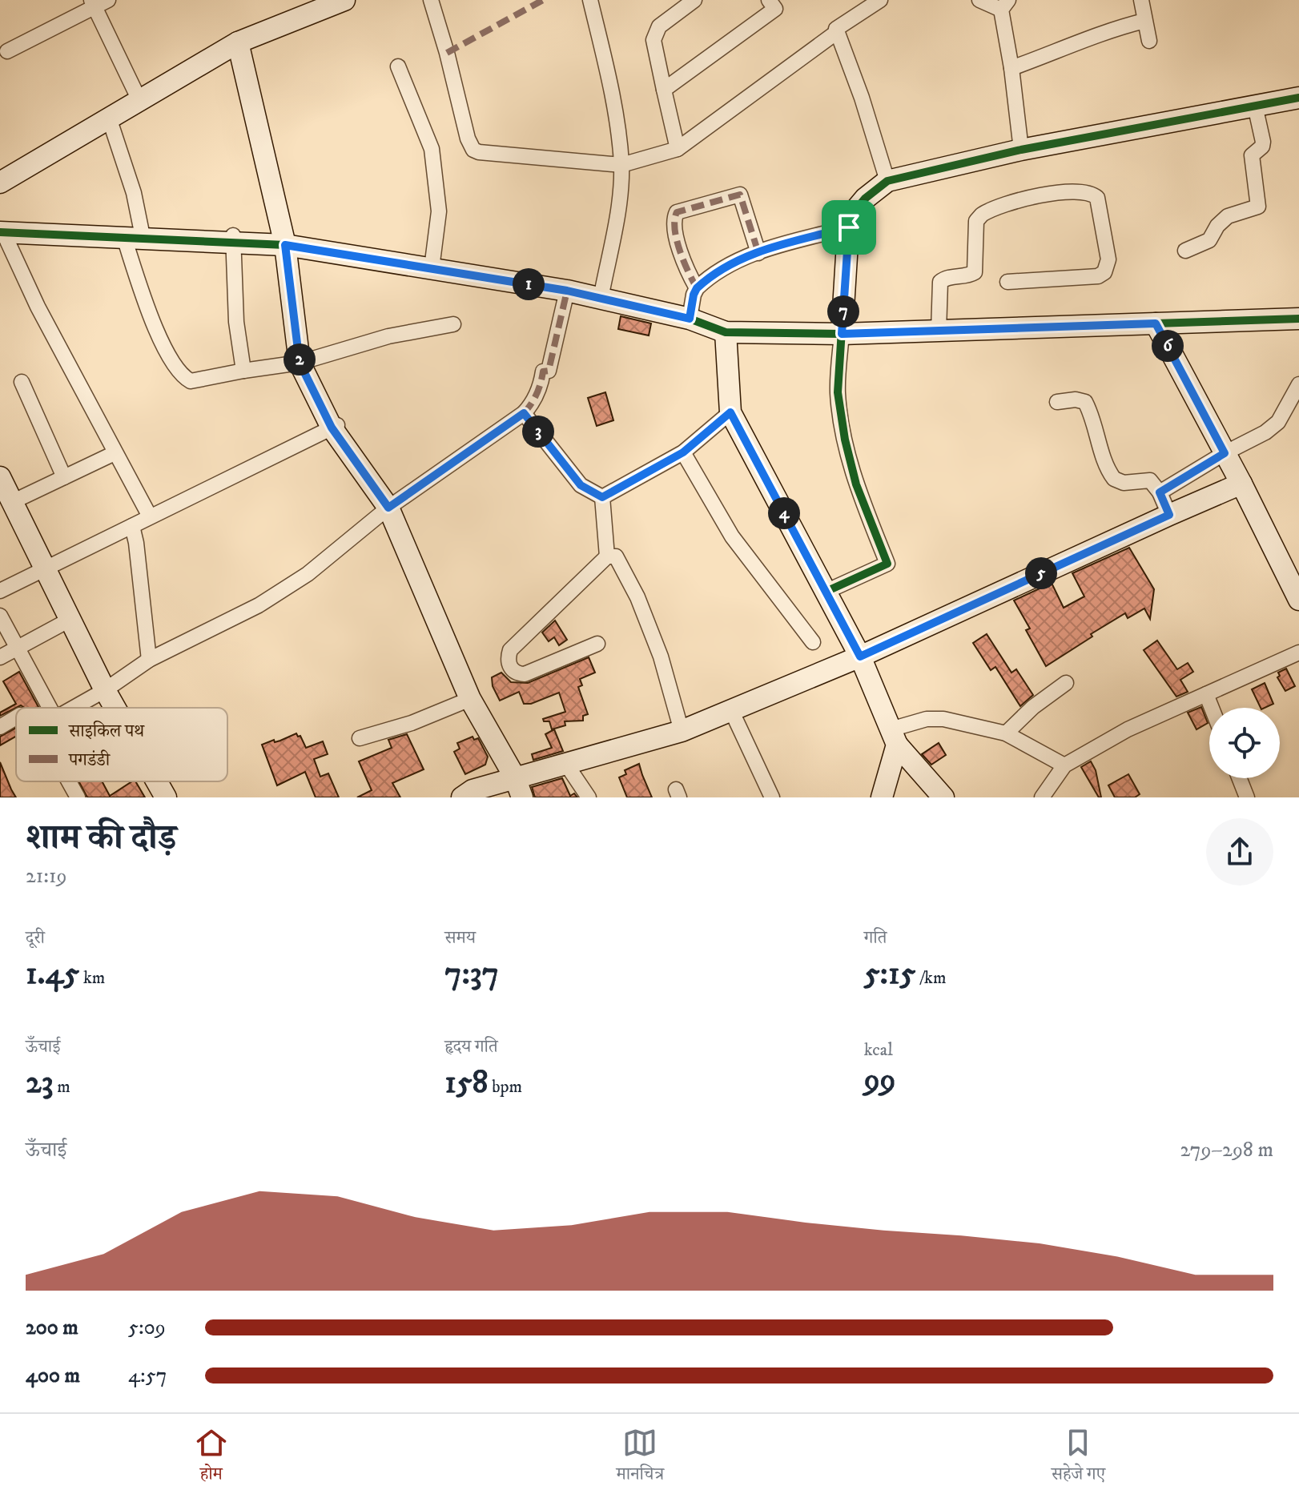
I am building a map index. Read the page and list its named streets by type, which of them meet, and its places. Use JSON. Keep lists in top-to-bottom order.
{
  "legend": ["साइकिल पथ", "पगडंडी"],
  "page": {
    "pins": [
      "1",
      "7",
      "6",
      "2",
      "3",
      "4",
      "5"
    ],
    "heading": ["शाम की दौड़", "21:19"],
    "stats": [
      ["दूरी", "1.45 km"],
      ["समय", "7:37"],
      ["गति", "5:15 /km"],
      ["ऊँचाई", "23 m"],
      ["हृदय गति", "158 bpm"],
      ["kcal", "99"]
    ],
    "chart": ["ऊँचाई", "279–298 m"],
    "list": [
      {
        "name": "200 m",
        "note": "5:09"
      },
      {
        "name": "400 m",
        "note": "4:57"
      }
    ],
    "tabs": ["होम", "मानचित्र", "सहेजे गए"]
  }
}
